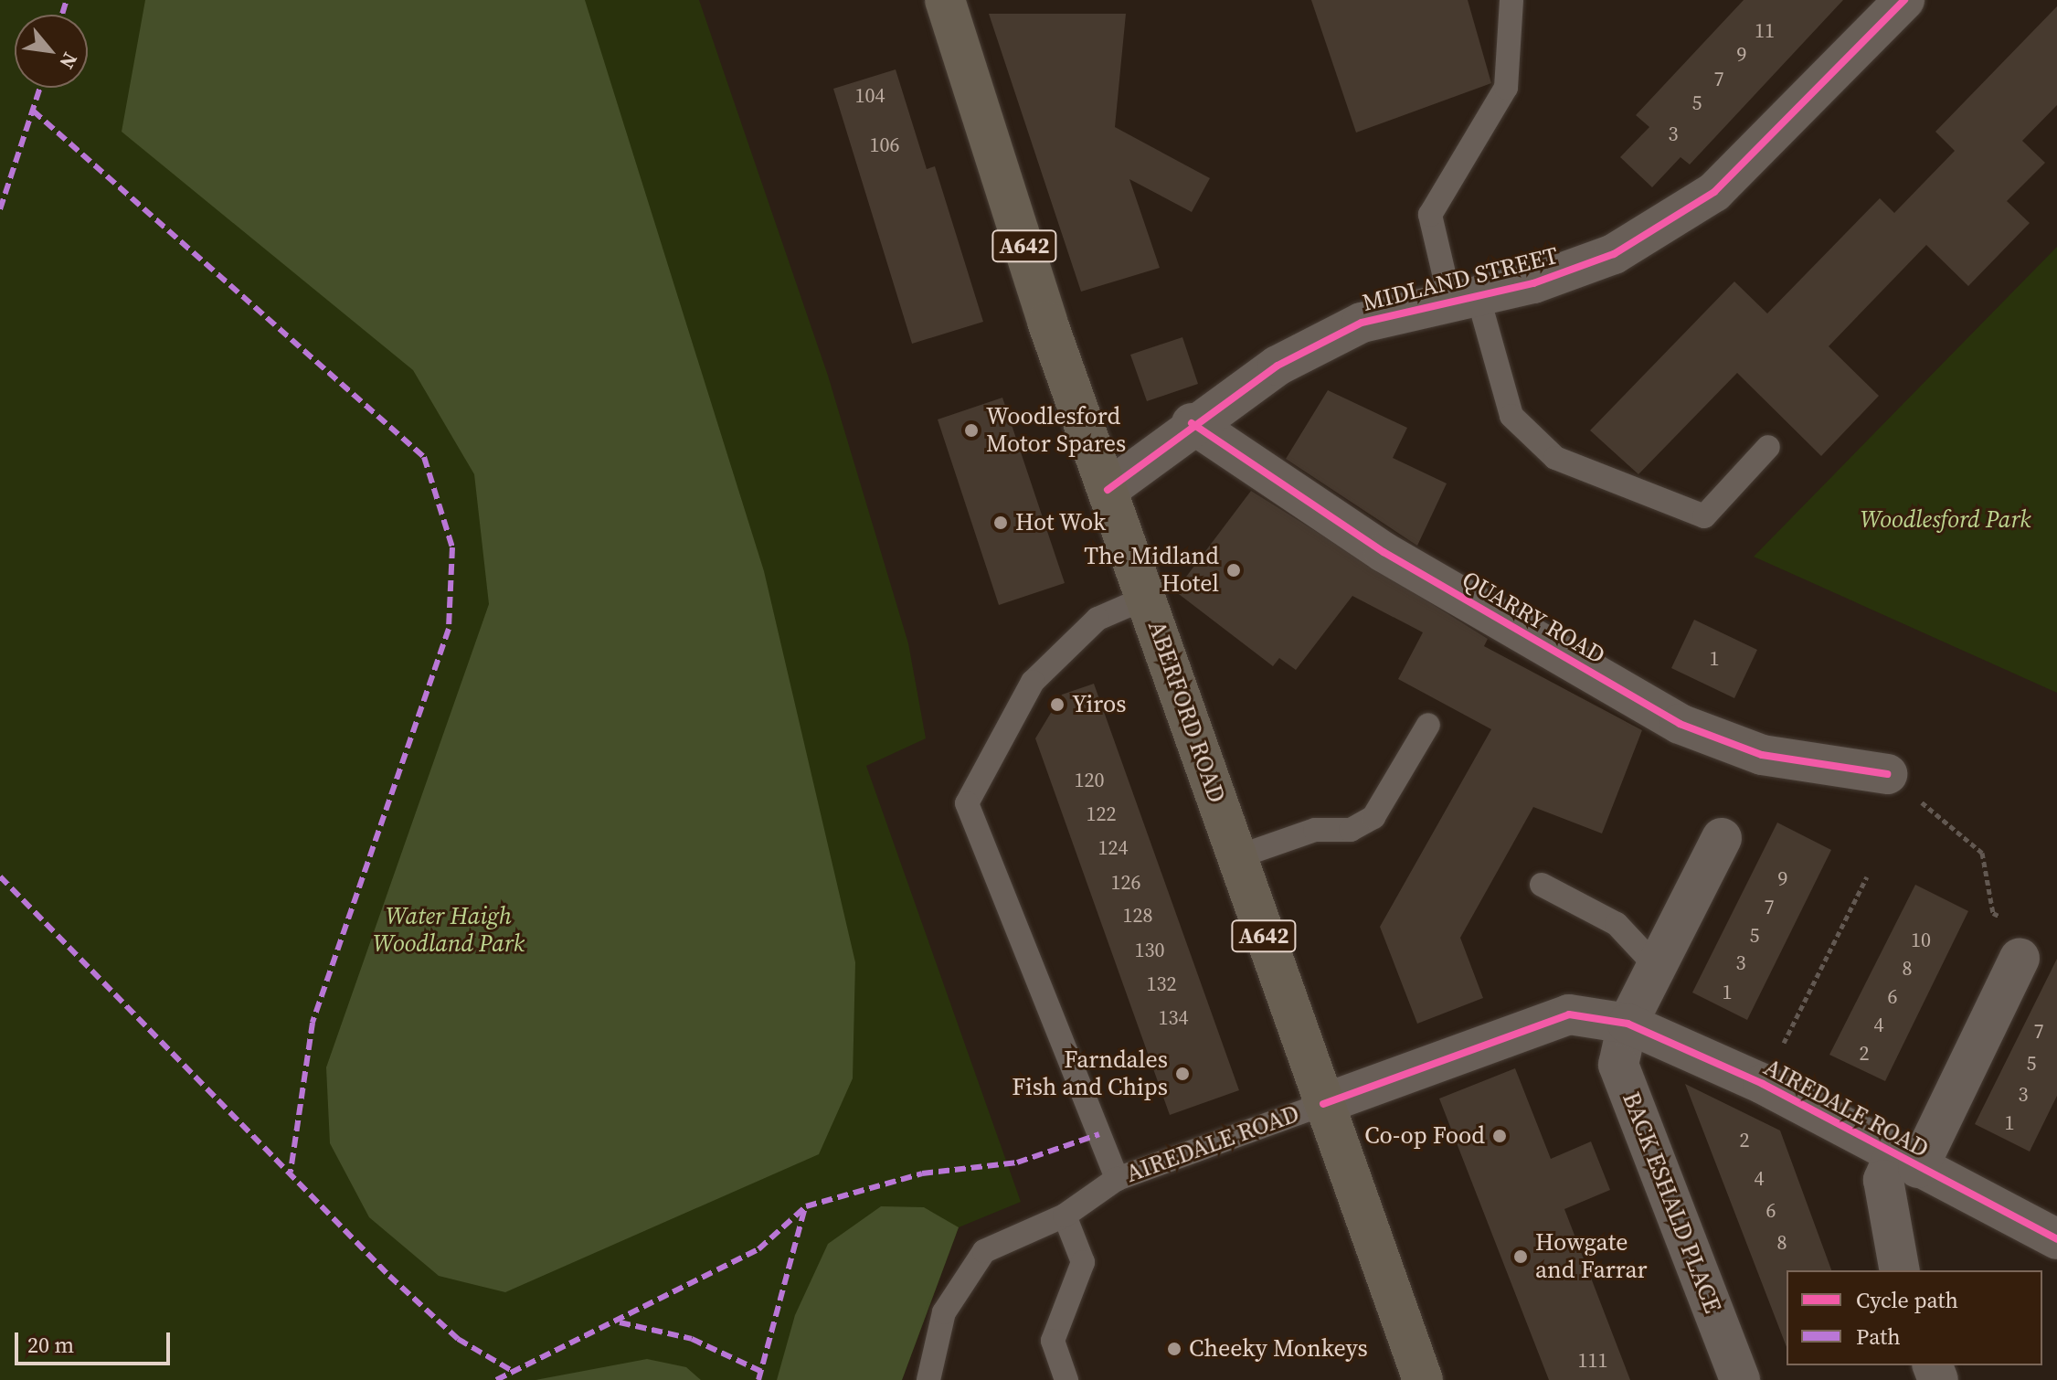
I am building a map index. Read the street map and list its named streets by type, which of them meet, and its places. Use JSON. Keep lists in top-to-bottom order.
{
  "streets": {
    "main road": ["A642", "ABERFORD ROAD"],
    "street": [
      "MIDLAND STREET",
      "QUARRY ROAD",
      "AIREDALE ROAD",
      "BACK ESHALD PLACE"
    ]
  },
  "crossings": [
    ["MIDLAND STREET", "QUARRY ROAD"],
    ["MIDLAND STREET", "ABERFORD ROAD"],
    ["ABERFORD ROAD", "AIREDALE ROAD"],
    ["AIREDALE ROAD", "BACK ESHALD PLACE"]
  ],
  "parks": ["Woodlesford Park", "Water Haigh Woodland Park"],
  "places": [
    "Woodlesford Motor Spares",
    "Hot Wok",
    "The Midland Hotel",
    "Yiros",
    "Farndales Fish and Chips",
    "Co-op Food",
    "Howgate and Farrar",
    "Cheeky Monkeys"
  ],
  "house_numbers": [
    "11",
    "9",
    "7",
    "104",
    "5",
    "3",
    "106",
    "1",
    "120",
    "122",
    "124",
    "9",
    "126",
    "7",
    "128",
    "5",
    "10",
    "130",
    "3",
    "8",
    "132",
    "1",
    "6",
    "134",
    "4",
    "7",
    "2",
    "5",
    "3",
    "1",
    "2",
    "4",
    "6",
    "8",
    "111"
  ],
  "legend": ["Cycle path", "Path"],
  "scale_bar": "20 m",
  "north": "bottom right"
}
